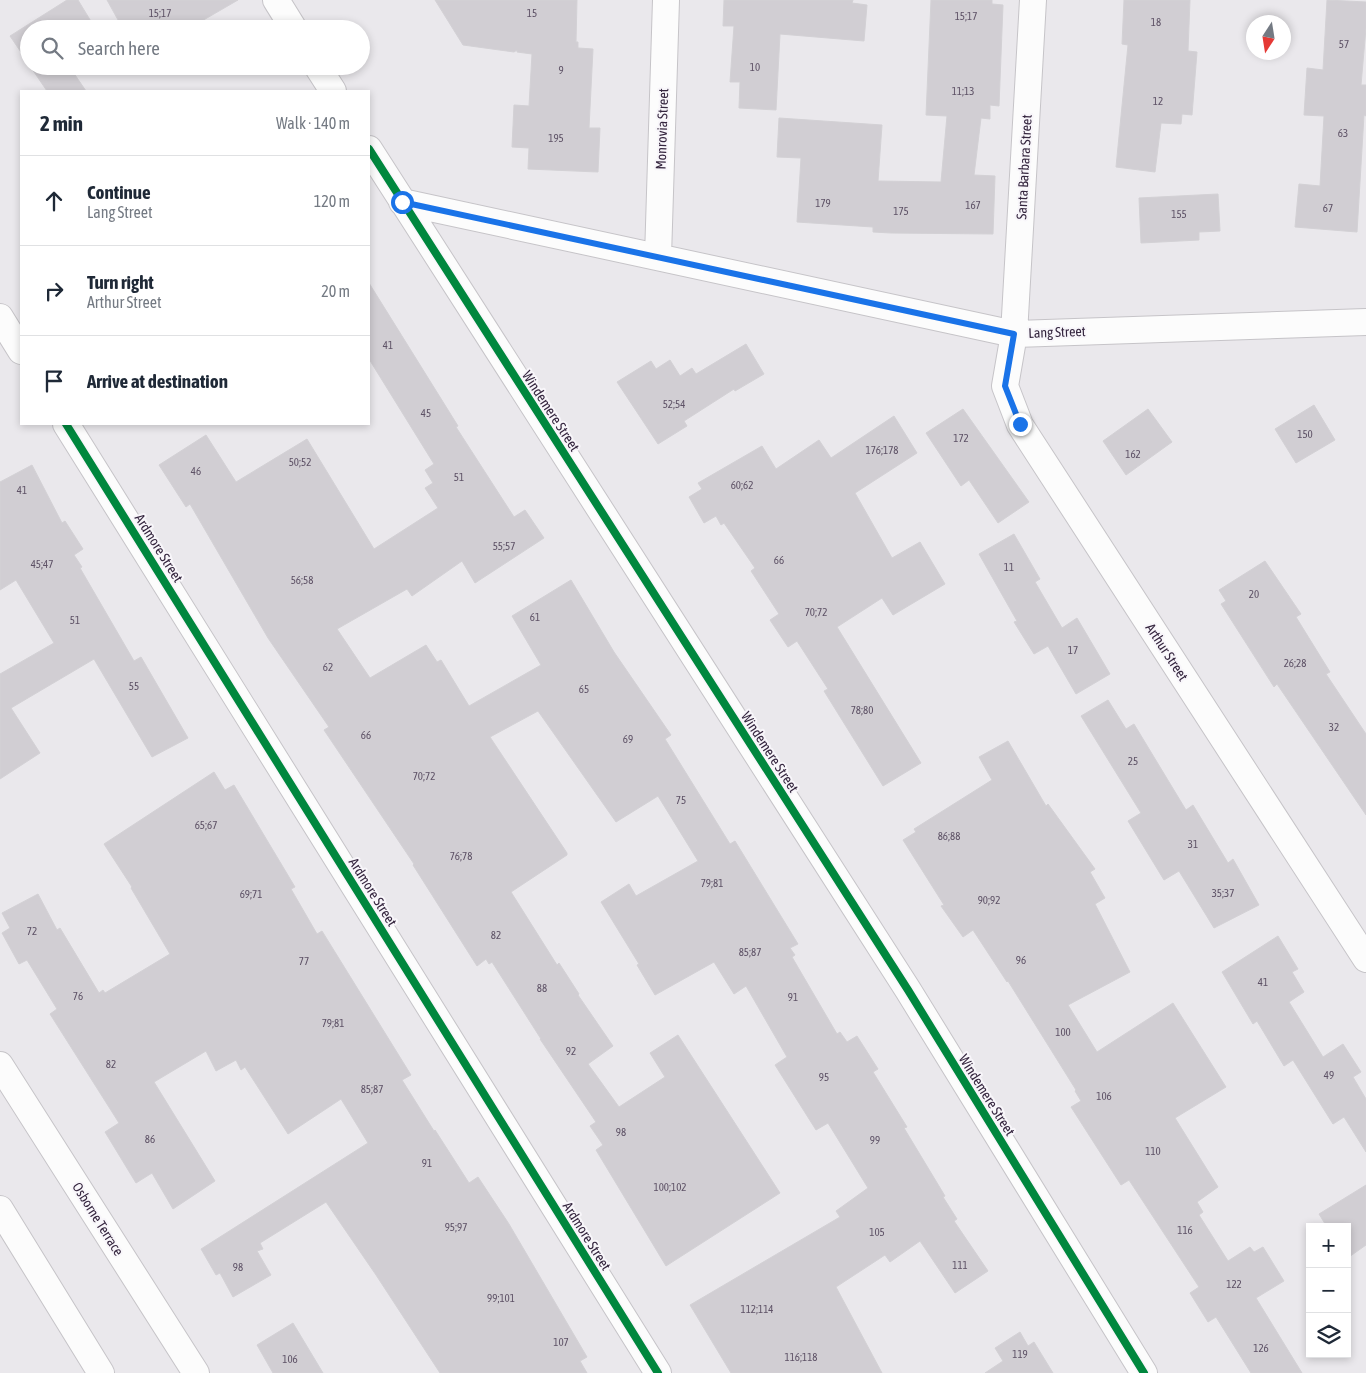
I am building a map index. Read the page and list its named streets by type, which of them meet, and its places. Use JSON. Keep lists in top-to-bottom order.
{
  "streets": {
    "street": [
      "Monrovia Street",
      "Santa Barbara Street",
      "Lang Street",
      "Windemere Street",
      "Ardmore Street",
      "Arthur Street",
      "Osborne Terrace"
    ]
  },
  "crossings": [
    ["Monrovia Street", "Lang Street"],
    ["Santa Barbara Street", "Lang Street"],
    ["Santa Barbara Street", "Arthur Street"],
    ["Lang Street", "Windemere Street"],
    ["Lang Street", "Arthur Street"]
  ],
  "house_numbers": [
    "15;17",
    "15",
    "15;17",
    "18",
    "57",
    "10",
    "9",
    "11;13",
    "12",
    "63",
    "195",
    "179",
    "167",
    "67",
    "175",
    "155",
    "41",
    "52;54",
    "45",
    "150",
    "172",
    "176;178",
    "162",
    "50;52",
    "46",
    "51",
    "60;62",
    "41",
    "55;57",
    "66",
    "45;47",
    "11",
    "56;58",
    "20",
    "70;72",
    "61",
    "51",
    "17",
    "26;28",
    "62",
    "55",
    "65",
    "78;80",
    "32",
    "66",
    "69",
    "25",
    "70;72",
    "75",
    "65;67",
    "86;88",
    "31",
    "76;78",
    "79;81",
    "35;37",
    "69;71",
    "90;92",
    "72",
    "82",
    "85;87",
    "96",
    "77",
    "41",
    "88",
    "76",
    "91",
    "79;81",
    "100",
    "92",
    "82",
    "49",
    "95",
    "85;87",
    "106",
    "98",
    "86",
    "99",
    "110",
    "91",
    "100;102",
    "95;97",
    "116",
    "105",
    "111",
    "98",
    "122",
    "99;101",
    "112;114",
    "107",
    "126",
    "119",
    "116;118",
    "106"
  ],
  "north": "bottom",
  "page": {
    "search": "Search here",
    "heading": ["2 min", "Walk · 140 m"],
    "list": [
      ["Continue", "Lang Street", "120 m"],
      ["Turn right", "Arthur Street", "20 m"],
      "Arrive at destination"
    ],
    "map_buttons": ["+", "−"]
  }
}
